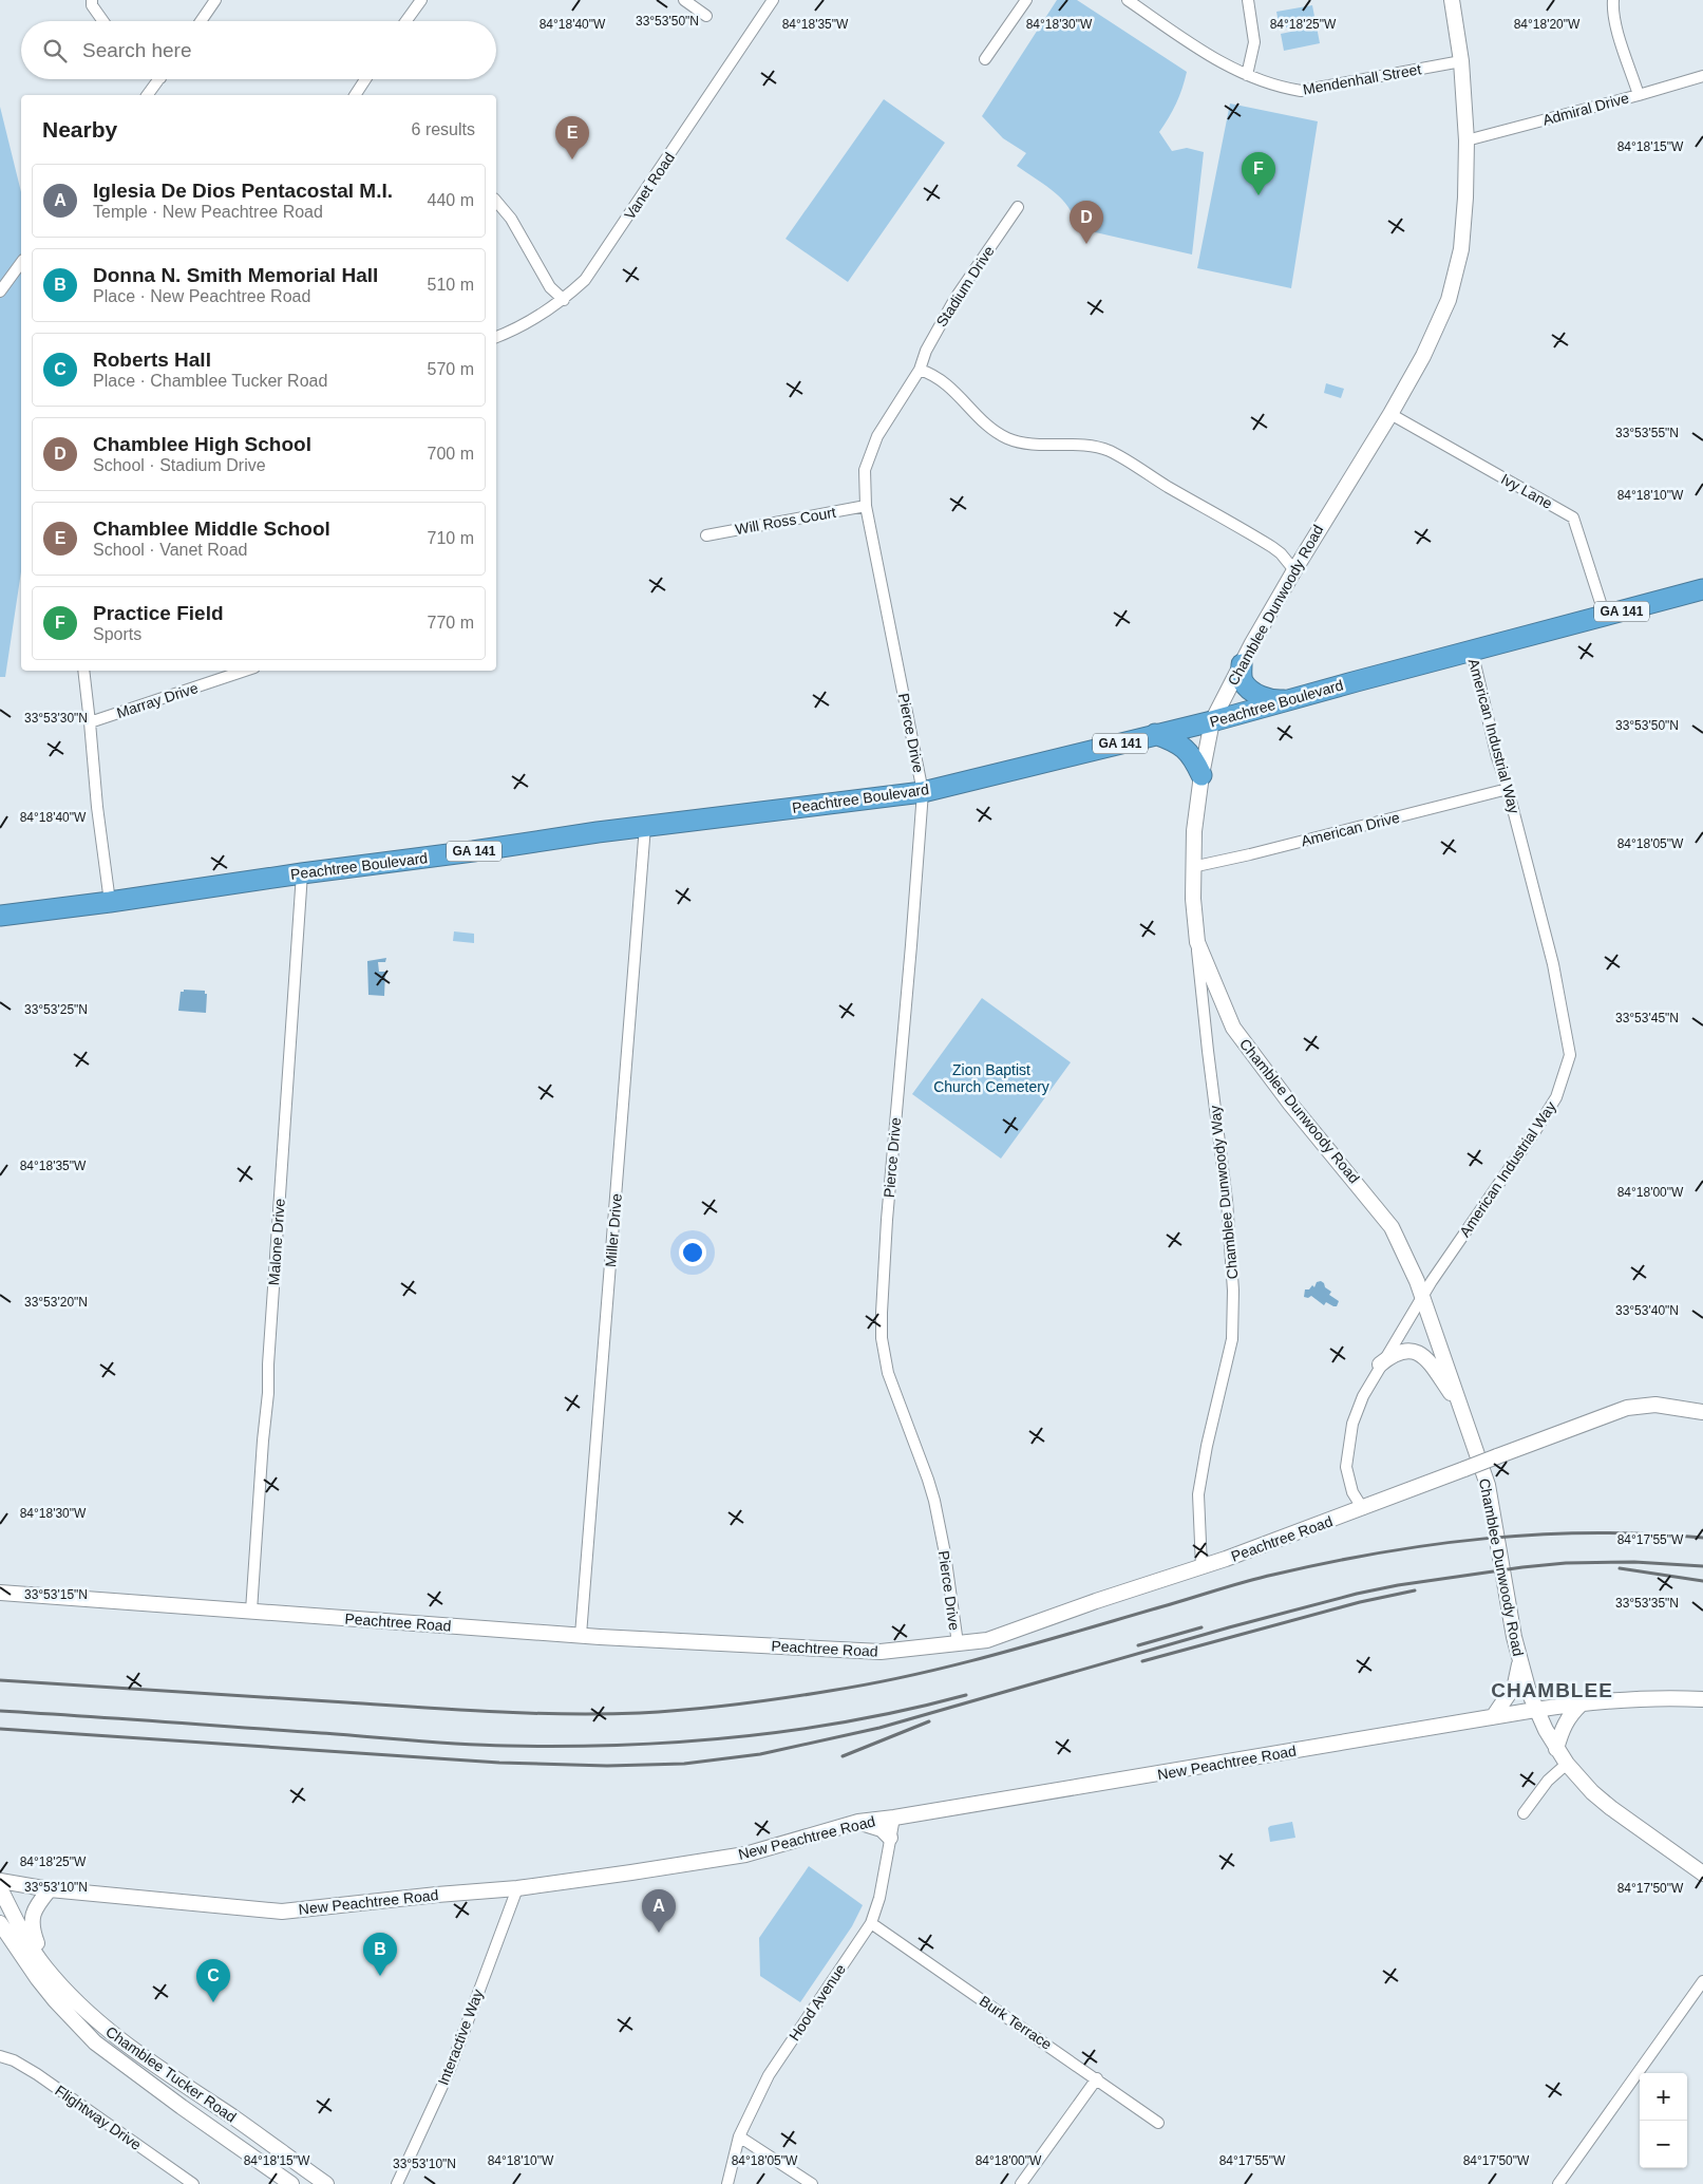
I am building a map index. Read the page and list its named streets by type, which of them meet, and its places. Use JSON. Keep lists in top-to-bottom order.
{
  "streets": {
    "highway": ["GA 141", "Peachtree Boulevard"],
    "street": [
      "Mendenhall Street",
      "Admiral Drive",
      "Vanet Road",
      "Stadium Drive",
      "Ivy Lane",
      "Will Ross Court",
      "Chamblee Dunwoody Road",
      "Marray Drive",
      "Pierce Drive",
      "American Industrial Way",
      "American Drive",
      "Chamblee Dunwoody Way",
      "Miller Drive",
      "Malone Drive",
      "Peachtree Road",
      "New Peachtree Road",
      "Hood Avenue",
      "Burk Terrace",
      "Interactive Way",
      "Chamblee Tucker Road",
      "Flightway Drive"
    ]
  },
  "crossings": [
    ["Mendenhall Street", "Chamblee Dunwoody Road"],
    ["Admiral Drive", "Chamblee Dunwoody Road"],
    ["Stadium Drive", "Pierce Drive"],
    ["Ivy Lane", "Chamblee Dunwoody Road"],
    ["Ivy Lane", "Peachtree Boulevard"],
    ["Will Ross Court", "Pierce Drive"],
    ["Chamblee Dunwoody Road", "Peachtree Boulevard"],
    ["Chamblee Dunwoody Road", "American Industrial Way"],
    ["Chamblee Dunwoody Road", "American Drive"],
    ["Chamblee Dunwoody Road", "Chamblee Dunwoody Way"],
    ["Chamblee Dunwoody Road", "New Peachtree Road"],
    ["Peachtree Boulevard", "Pierce Drive"],
    ["Peachtree Boulevard", "American Industrial Way"],
    ["Peachtree Boulevard", "Miller Drive"],
    ["Peachtree Boulevard", "Malone Drive"],
    ["Pierce Drive", "Peachtree Road"],
    ["American Industrial Way", "American Drive"],
    ["American Industrial Way", "Peachtree Road"],
    ["Chamblee Dunwoody Way", "Peachtree Road"],
    ["Miller Drive", "Peachtree Road"],
    ["Malone Drive", "Peachtree Road"],
    ["New Peachtree Road", "Hood Avenue"],
    ["New Peachtree Road", "Interactive Way"],
    ["Hood Avenue", "Burk Terrace"]
  ],
  "districts": ["CHAMBLEE"],
  "parks": ["Zion Baptist Church Cemetery"],
  "page": {
    "search": "Search here",
    "heading": ["Nearby", "6 results"],
    "pins": [
      "E",
      "F",
      "D",
      "A",
      "B",
      "C"
    ],
    "list": [
      {
        "mark": "A",
        "name": "Iglesia De Dios Pentacostal M.I.",
        "note": "Temple · New Peachtree Road",
        "value": "440 m"
      },
      {
        "mark": "B",
        "name": "Donna N. Smith Memorial Hall",
        "note": "Place · New Peachtree Road",
        "value": "510 m"
      },
      {
        "mark": "C",
        "name": "Roberts Hall",
        "note": "Place · Chamblee Tucker Road",
        "value": "570 m"
      },
      {
        "mark": "D",
        "name": "Chamblee High School",
        "note": "School · Stadium Drive",
        "value": "700 m"
      },
      {
        "mark": "E",
        "name": "Chamblee Middle School",
        "note": "School · Vanet Road",
        "value": "710 m"
      },
      {
        "mark": "F",
        "name": "Practice Field",
        "note": "Sports",
        "value": "770 m"
      }
    ],
    "map_buttons": ["+", "−"]
  },
  "coordinates": [
    "33°53'50\"N",
    "84°18'40\"W",
    "84°18'35\"W",
    "84°18'30\"W",
    "84°18'25\"W",
    "84°18'20\"W",
    "84°18'15\"W",
    "33°53'55\"N",
    "84°18'10\"W",
    "33°53'30\"N",
    "84°18'05\"W",
    "33°53'25\"N",
    "33°53'45\"N",
    "84°18'00\"W",
    "33°53'20\"N",
    "33°53'40\"N",
    "84°17'55\"W",
    "33°53'15\"N",
    "33°53'35\"N",
    "33°53'10\"N",
    "84°17'50\"W"
  ]
}
